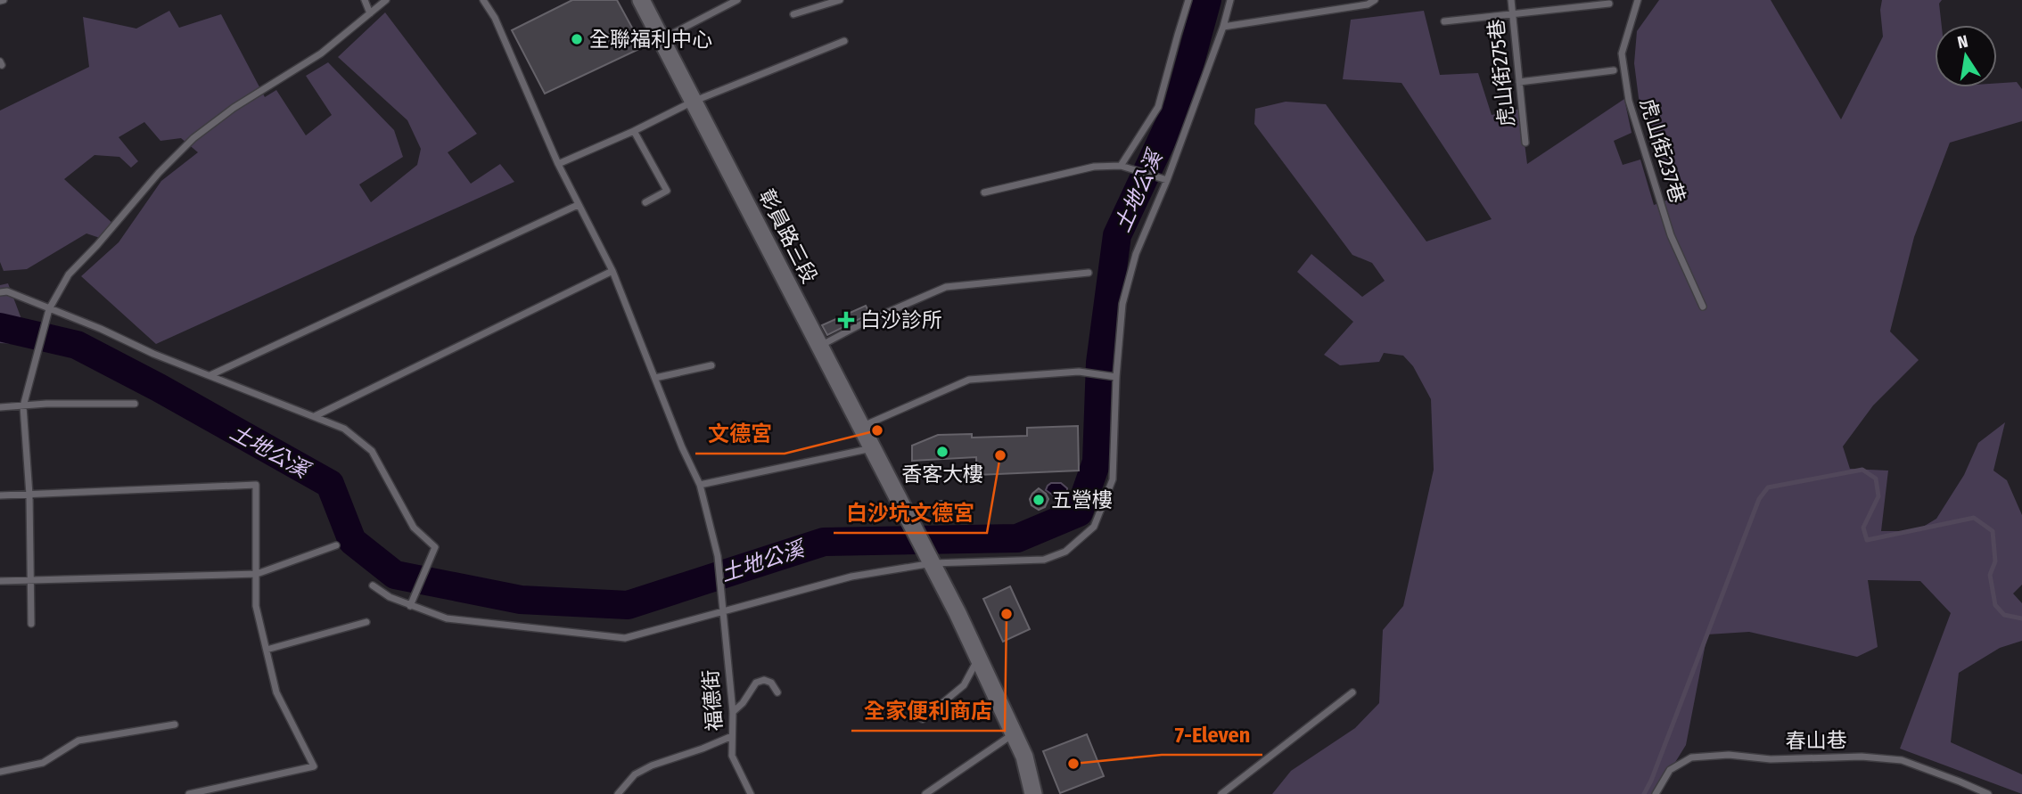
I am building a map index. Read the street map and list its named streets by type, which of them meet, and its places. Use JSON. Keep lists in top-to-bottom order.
{
  "streets": {
    "main road": ["彰員路三段"],
    "lane": [
      "虎山街275巷",
      "虎山街237巷",
      "福德街",
      "春山巷"
    ]
  },
  "water": ["土地公溪"],
  "places": {
    "other": [
      "全聯福利中心",
      "文德宮",
      "香客大樓",
      "白沙坑文德宮",
      "五營樓",
      "全家便利商店",
      "7-Eleven"
    ],
    "health": ["白沙診所"]
  },
  "north": "top"
}
